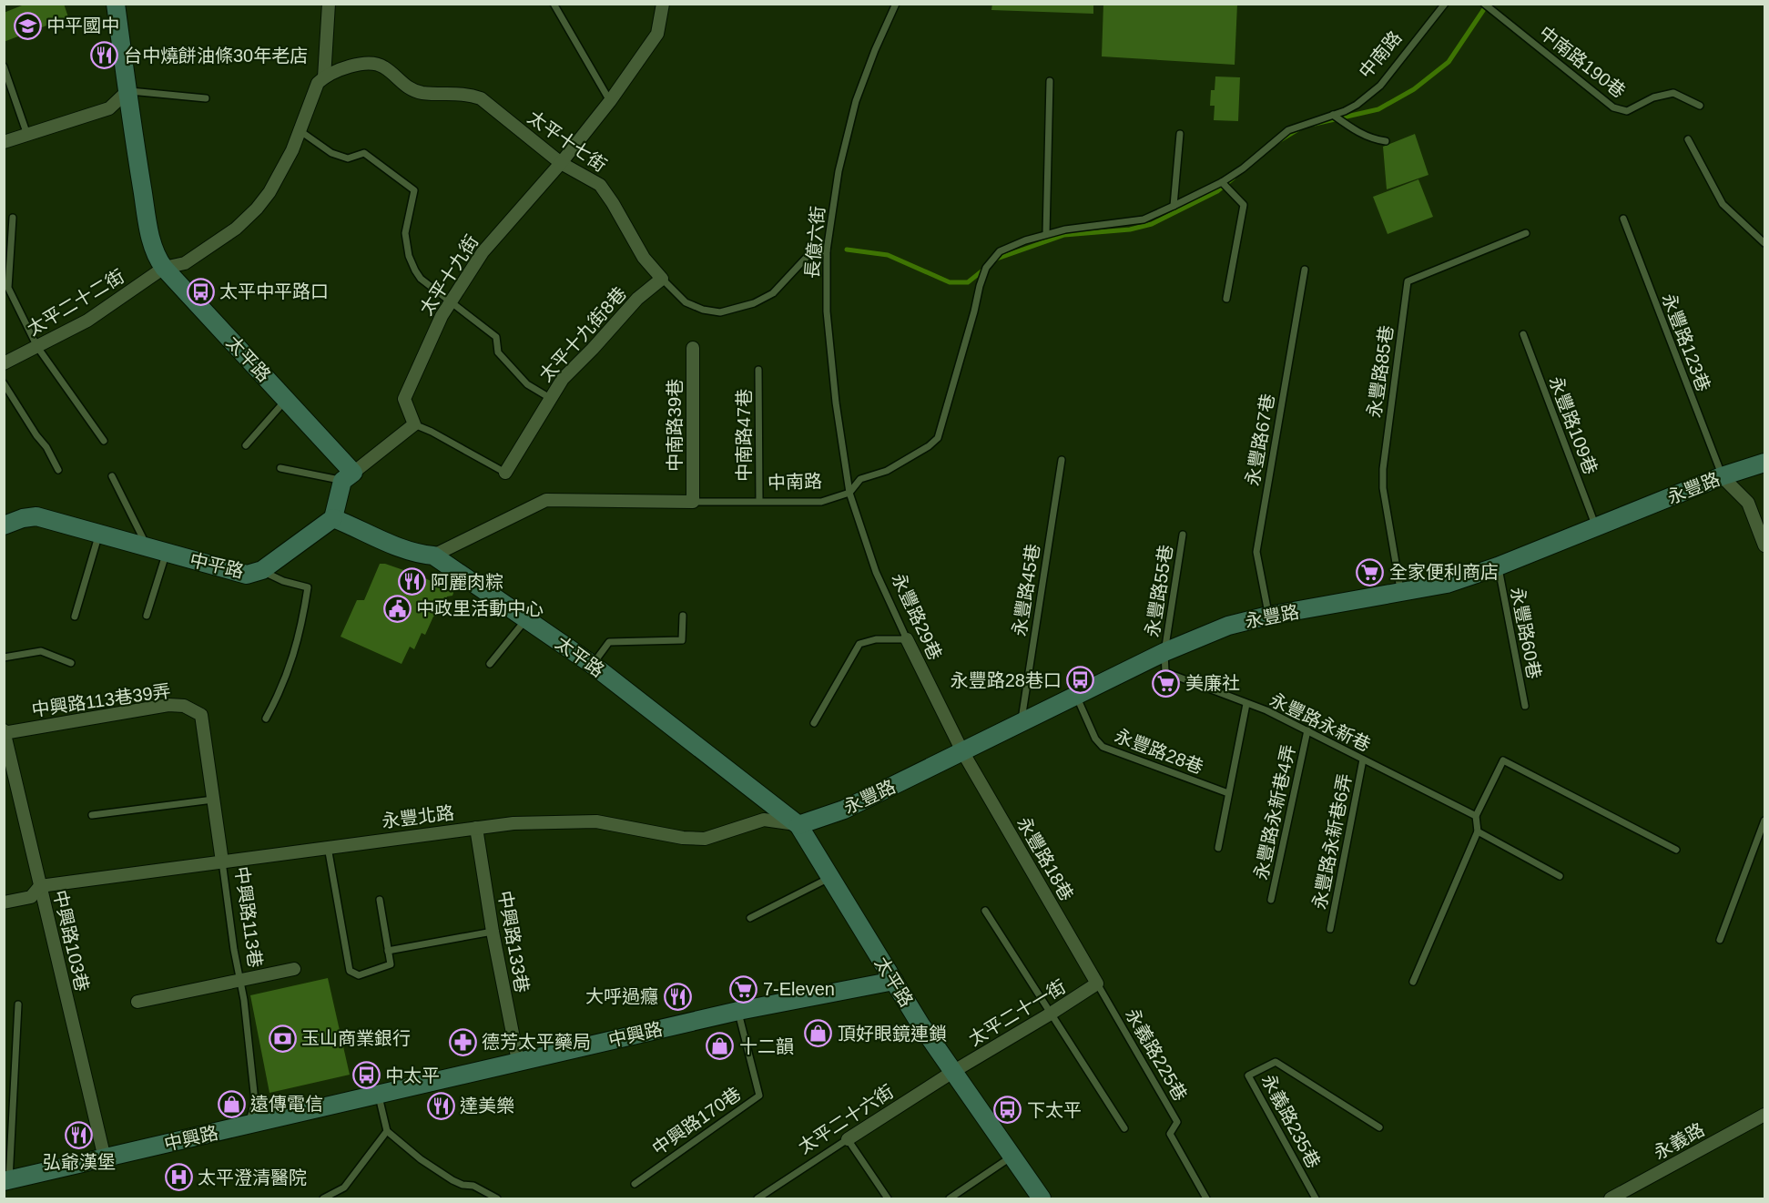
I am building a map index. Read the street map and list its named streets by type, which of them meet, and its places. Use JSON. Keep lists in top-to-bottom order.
{
  "streets": {
    "street": [
      "中南路",
      "太平十七街",
      "太平十九街",
      "太平二十二街",
      "太平十九街8巷",
      "太平路",
      "中南路39巷",
      "永豐路",
      "中平路",
      "永豐路29巷",
      "中興路113巷39弄",
      "永豐北路",
      "永豐路18巷",
      "中興路113巷",
      "中興路103巷",
      "中興路133巷",
      "太平二十一街",
      "中興路",
      "太平二十六街",
      "永義路"
    ],
    "lane": [
      "中南路190巷",
      "長億六街",
      "永豐路123巷",
      "永豐路85巷",
      "永豐路109巷",
      "中南路47巷",
      "永豐路67巷",
      "永豐路45巷",
      "永豐路55巷",
      "永豐路60巷",
      "永豐路永新巷",
      "永豐路28巷",
      "永豐路永新巷4弄",
      "永豐路永新巷6弄",
      "永義路225巷",
      "中興路170巷",
      "永義路235巷"
    ]
  },
  "crossings": [
    ["中南路", "長億六街"],
    ["中南路", "太平路"],
    ["中南路", "中南路39巷"],
    ["中南路", "中南路47巷"],
    ["中南路", "永豐路29巷"],
    ["太平十七街", "長億六街"],
    ["太平十七街", "太平十九街"],
    ["太平十七街", "太平十九街8巷"],
    ["長億六街", "永豐路29巷"],
    ["太平十九街", "太平十九街8巷"],
    ["太平二十二街", "太平路"],
    ["永豐路123巷", "永豐路"],
    ["太平路", "永豐路"],
    ["太平路", "中平路"],
    ["太平路", "永豐北路"],
    ["太平路", "太平二十一街"],
    ["太平路", "中興路"],
    ["太平路", "太平二十六街"],
    ["永豐路85巷", "永豐路"],
    ["永豐路109巷", "永豐路"],
    ["永豐路67巷", "永豐路"],
    ["永豐路", "永豐路45巷"],
    ["永豐路", "永豐路55巷"],
    ["永豐路", "永豐路29巷"],
    ["永豐路", "永豐路60巷"],
    ["永豐路", "永豐路永新巷"],
    ["永豐路", "永豐路28巷"],
    ["永豐路", "永豐北路"],
    ["永豐路", "永豐路18巷"],
    ["永豐路55巷", "永豐路永新巷"],
    ["永豐路29巷", "永豐路18巷"],
    ["中興路113巷39弄", "中興路113巷"],
    ["中興路113巷39弄", "中興路103巷"],
    ["永豐路永新巷", "永豐路永新巷4弄"],
    ["永豐路永新巷", "永豐路永新巷6弄"],
    ["永豐北路", "中興路113巷"],
    ["永豐北路", "中興路103巷"],
    ["永豐北路", "中興路133巷"],
    ["永豐路18巷", "太平二十一街"],
    ["永豐路18巷", "永義路225巷"],
    ["中興路113巷", "中興路"],
    ["中興路103巷", "中興路"],
    ["中興路133巷", "中興路"],
    ["太平二十一街", "永義路225巷"],
    ["太平二十一街", "太平二十六街"],
    ["中興路", "中興路170巷"]
  ],
  "places": {
    "school or university": ["中平國中"],
    "restaurant": [
      "台中燒餅油條30年老店",
      "阿麗肉粽",
      "大呼過癮",
      "達美樂",
      "弘爺漢堡"
    ],
    "bus stop": [
      "太平中平路口",
      "永豐路28巷口",
      "中太平",
      "下太平"
    ],
    "supermarket": ["全家便利商店", "美廉社", "7-Eleven"],
    "public building": ["中政里活動中心"],
    "shop": ["頂好眼鏡連鎖", "十二韻", "遠傳電信"],
    "bank": ["玉山商業銀行"],
    "pharmacy": ["德芳太平藥局"],
    "hospital": ["太平澄清醫院"]
  }
}
